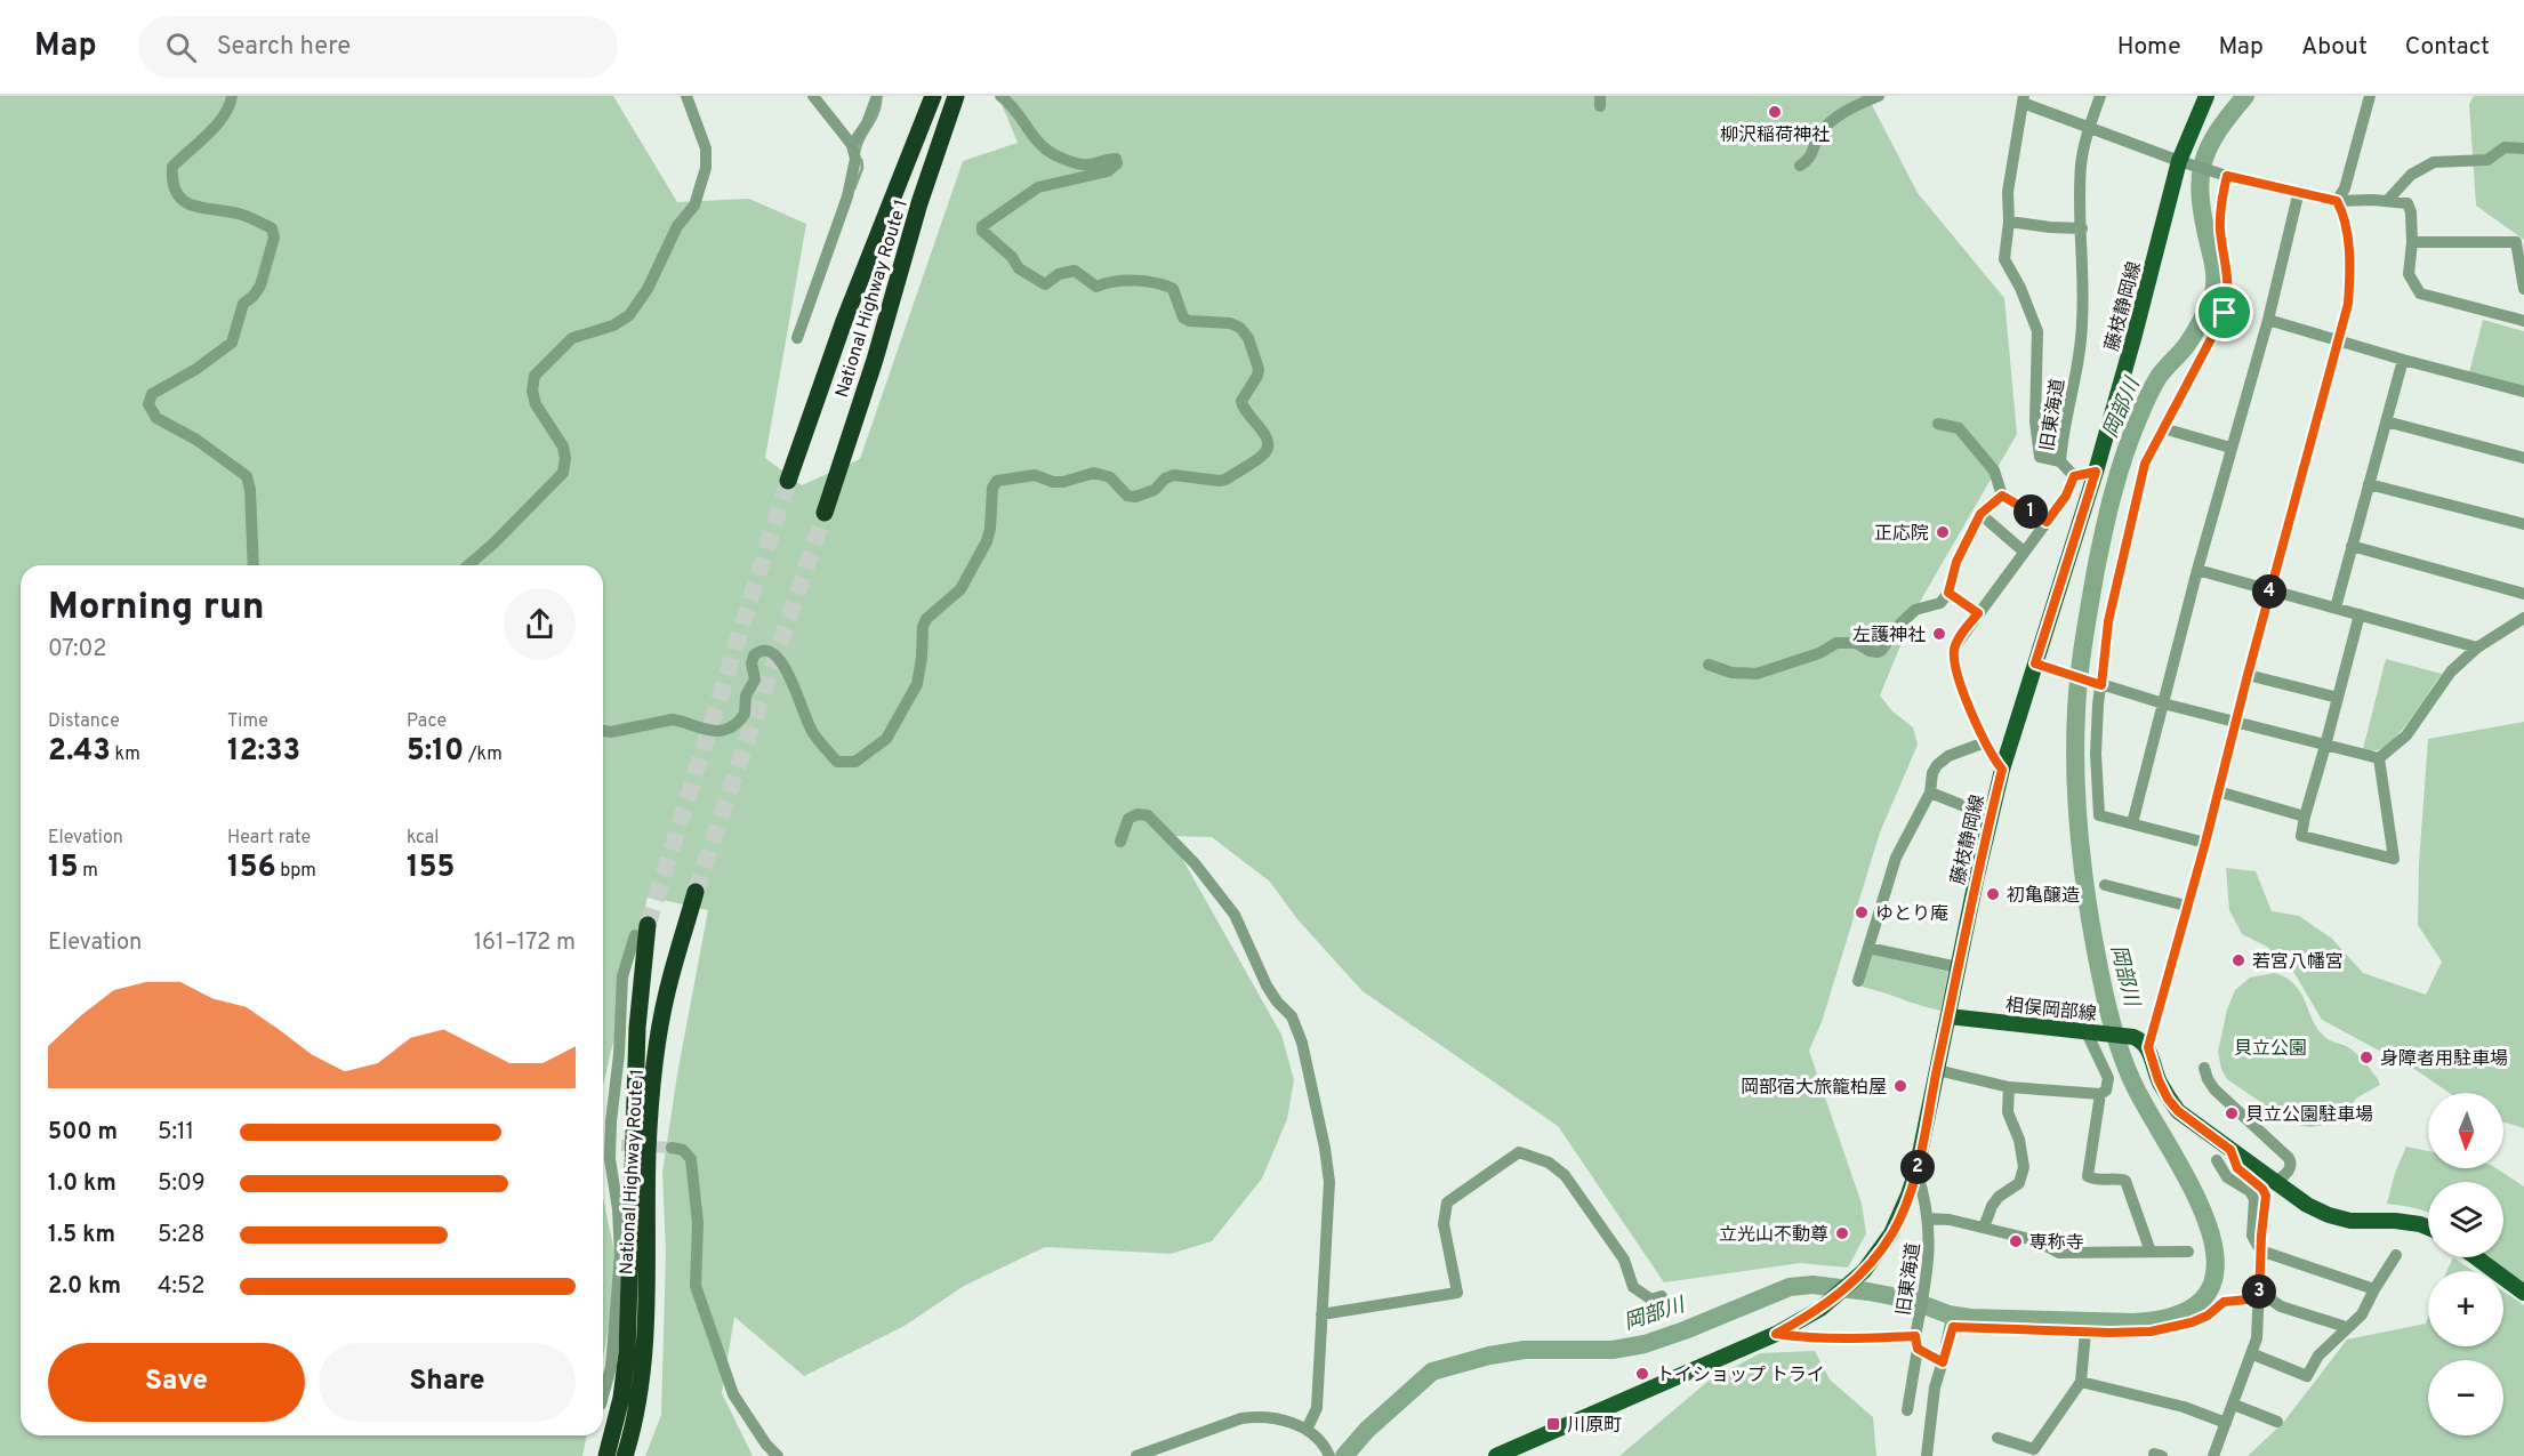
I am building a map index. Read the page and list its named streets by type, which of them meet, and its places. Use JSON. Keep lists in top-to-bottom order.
{
  "streets": {
    "highway": ["National Highway Route 1"],
    "main road": ["藤枝静岡線", "相俣岡部線"],
    "street": ["旧東海道"]
  },
  "crossings": [
    ["藤枝静岡線", "旧東海道"],
    ["藤枝静岡線", "相俣岡部線"]
  ],
  "water": ["岡部川"],
  "parks": ["貝立公園"],
  "places": {
    "other": [
      "柳沢稲荷神社",
      "正応院",
      "左護神社",
      "初亀醸造",
      "ゆとり庵",
      "若宮八幡宮",
      "身障者用駐車場",
      "岡部宿大旅籠柏屋",
      "貝立公園駐車場",
      "立光山不動尊",
      "専称寺",
      "トイショップ トライ"
    ],
    "transit": ["川原町"]
  },
  "north": "bottom",
  "page": {
    "header": "Map",
    "search": "Search here",
    "nav": [
      "Home",
      "Map",
      "About",
      "Contact"
    ],
    "pins": [
      "1",
      "4",
      "2",
      "3"
    ],
    "heading": ["Morning run", "07:02"],
    "stats": [
      ["Distance", "2.43 km"],
      ["Time", "12:33"],
      ["Pace", "5:10 /km"],
      ["Elevation", "15 m"],
      ["Heart rate", "156 bpm"],
      ["kcal", "155"]
    ],
    "chart": ["Elevation", "161–172 m"],
    "map_buttons": ["+", "−"],
    "list": [
      {
        "name": "500 m",
        "note": "5:11"
      },
      {
        "name": "1.0 km",
        "note": "5:09"
      },
      {
        "name": "1.5 km",
        "note": "5:28"
      },
      {
        "name": "2.0 km",
        "note": "4:52"
      }
    ],
    "buttons": ["Save", "Share"]
  }
}
